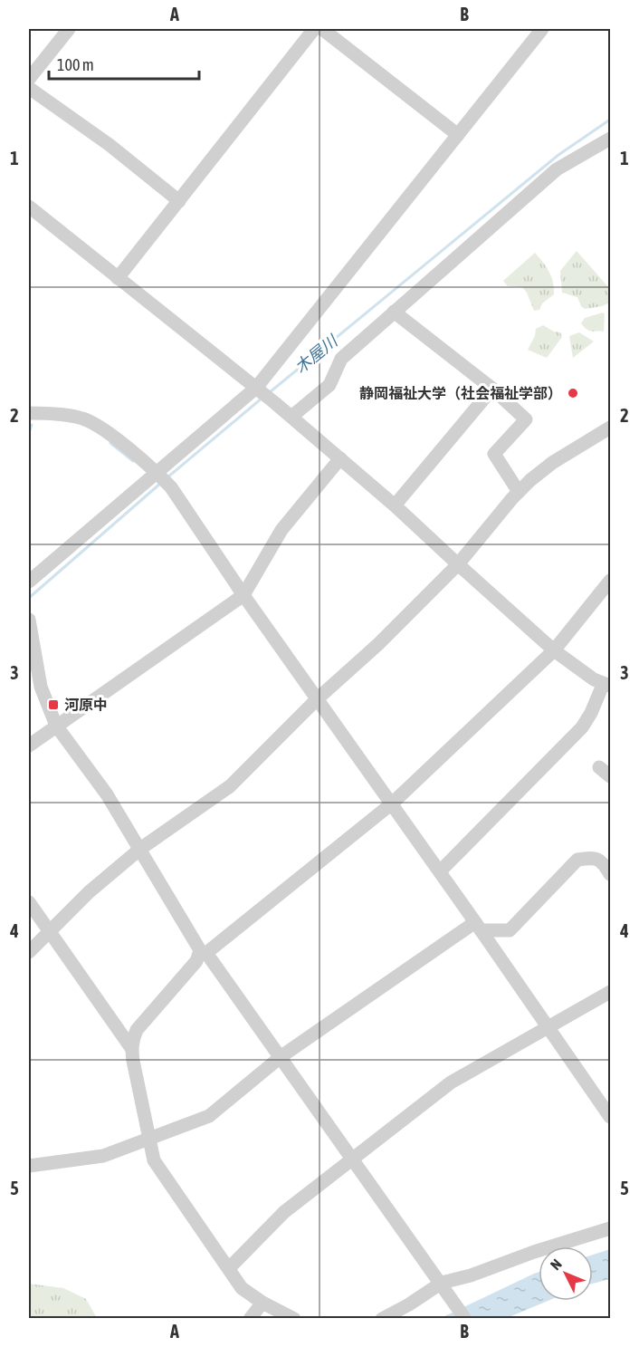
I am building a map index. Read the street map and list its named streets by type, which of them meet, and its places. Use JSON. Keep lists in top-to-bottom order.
{
  "water": ["木屋川"],
  "places": {
    "other": ["静岡福祉大学（社会福祉学部）"],
    "transit": ["河原中"]
  },
  "scale_bar": "100 m",
  "north": "top left",
  "grid": {
    "columns": ["A", "B"],
    "rows": [
      "1",
      "2",
      "3",
      "4",
      "5"
    ]
  }
}
